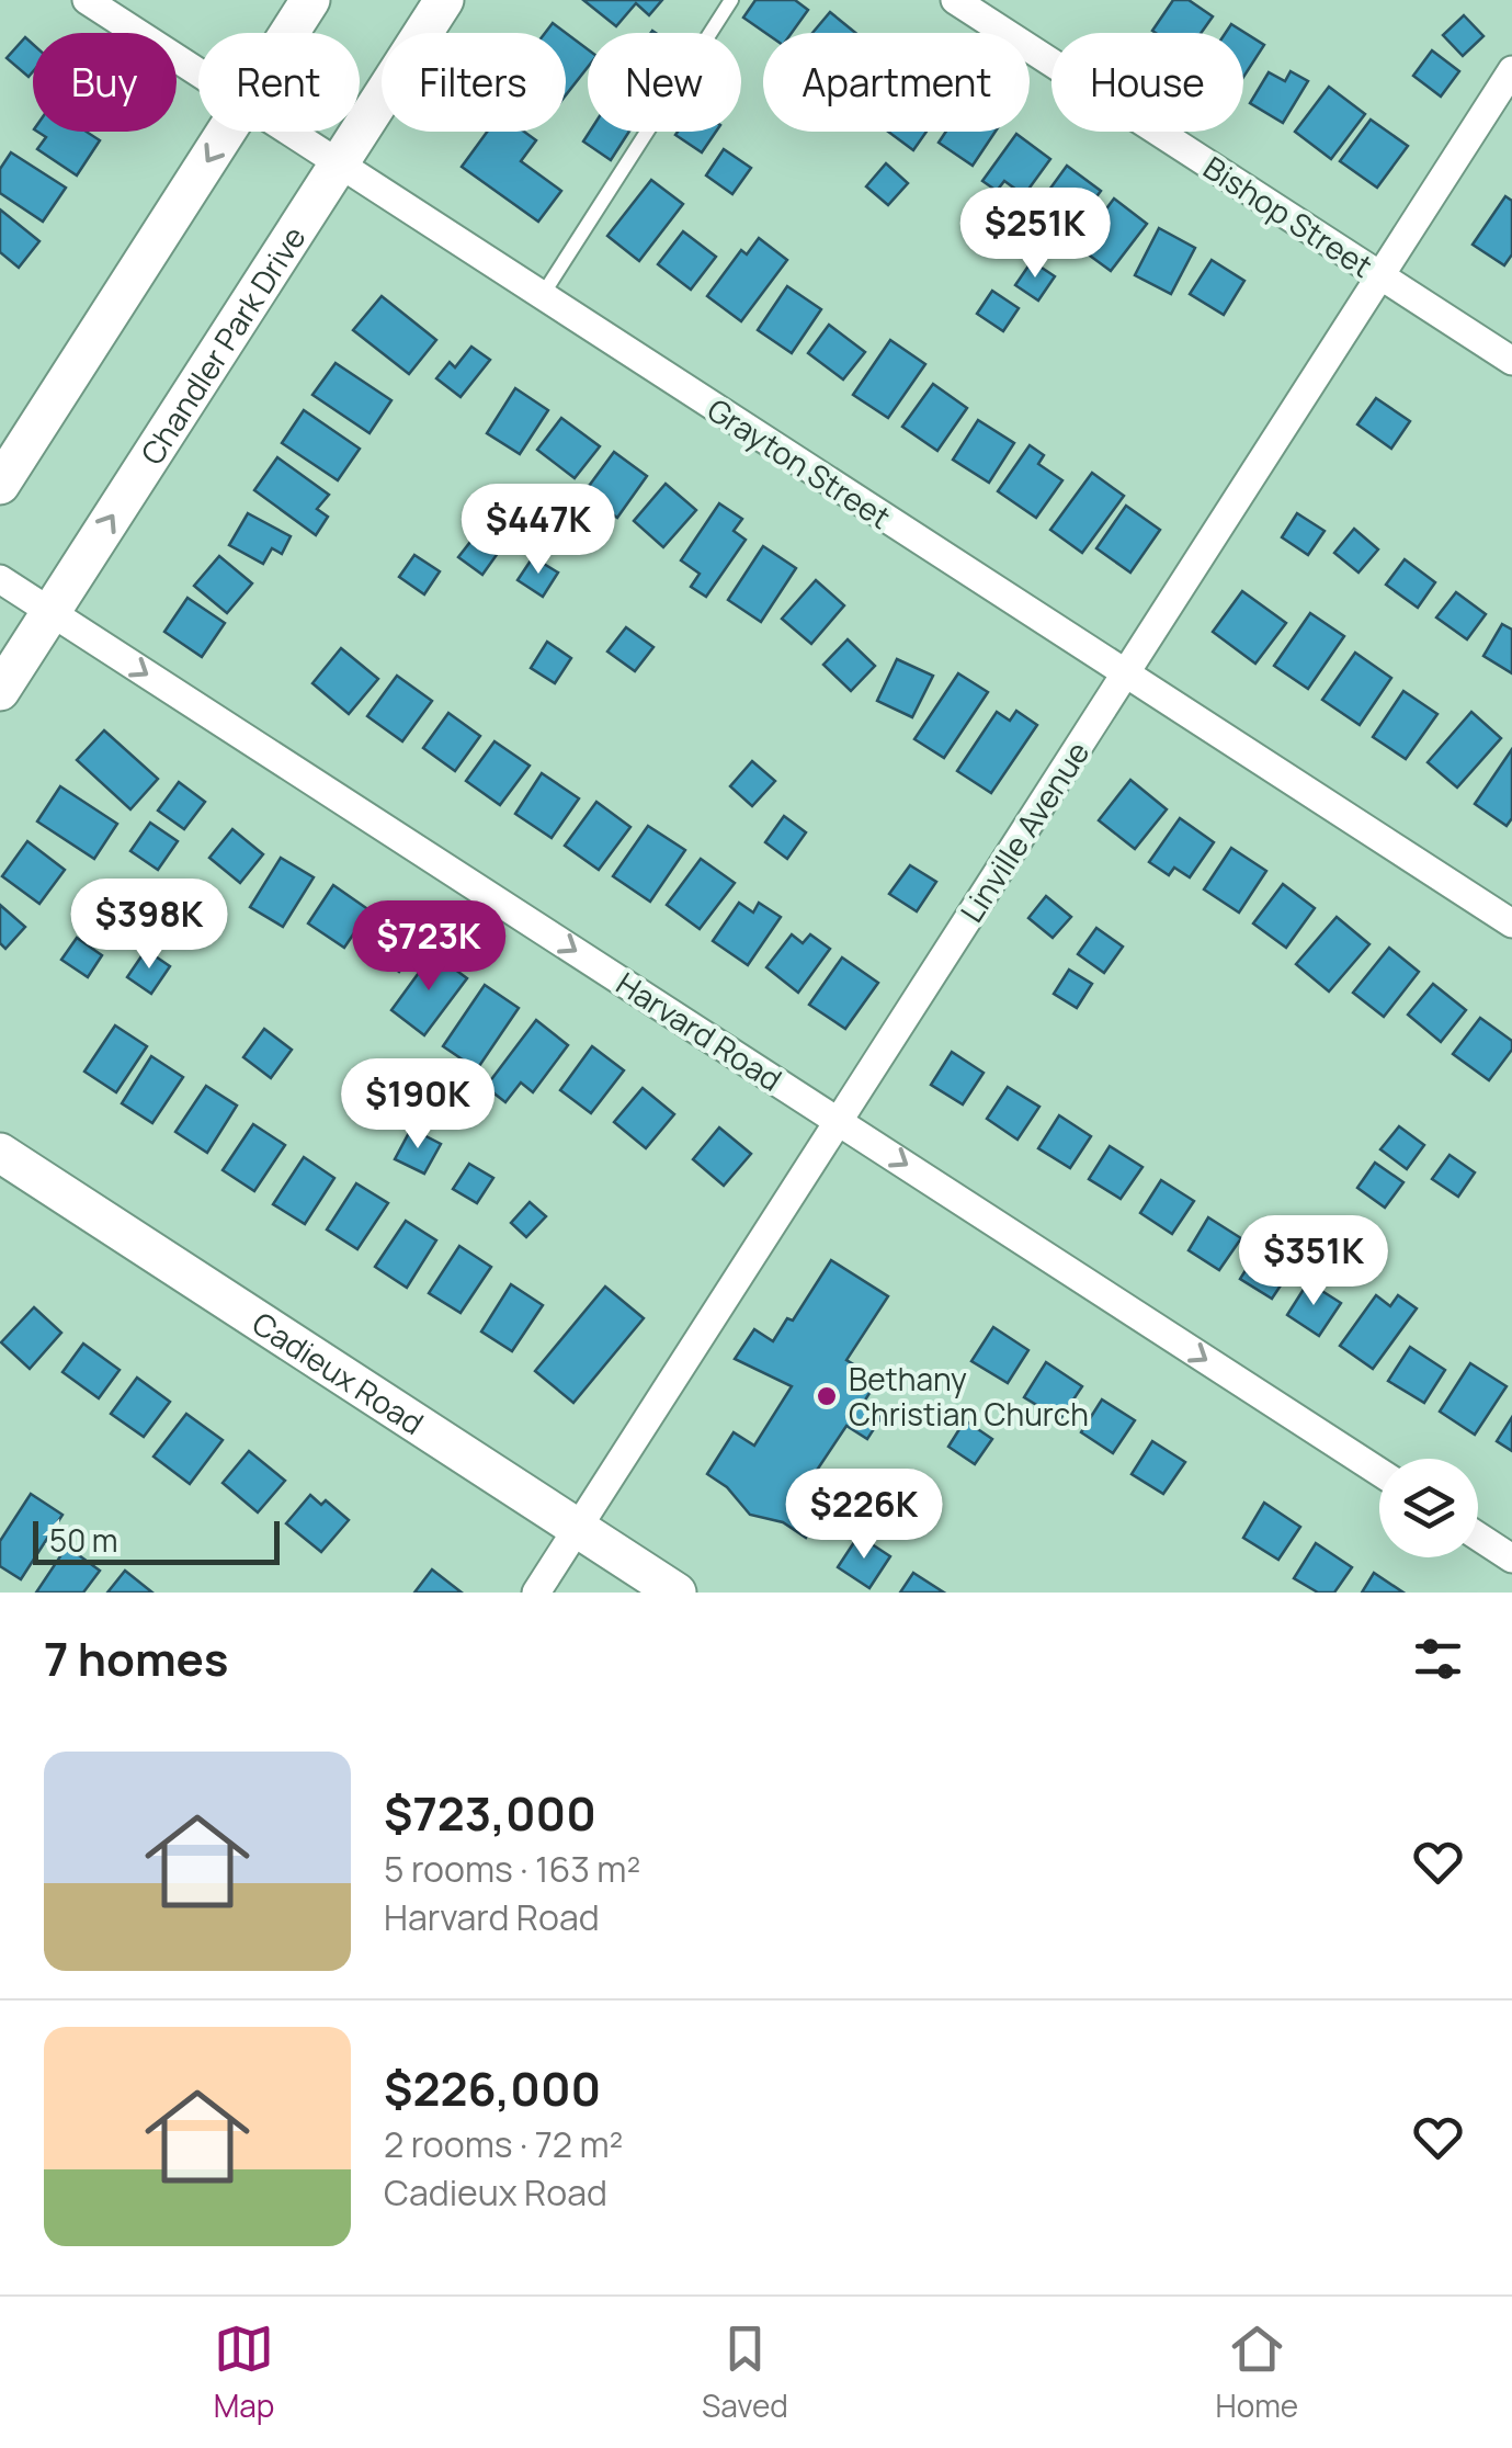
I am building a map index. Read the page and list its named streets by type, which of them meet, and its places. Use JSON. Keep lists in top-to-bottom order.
{
  "streets": {
    "street": [
      "Bishop Street",
      "Chandler Park Drive",
      "Grayton Street",
      "Linville Avenue",
      "Harvard Road",
      "Cadieux Road"
    ]
  },
  "crossings": [
    ["Bishop Street", "Linville Avenue"],
    ["Chandler Park Drive", "Grayton Street"],
    ["Chandler Park Drive", "Harvard Road"],
    ["Grayton Street", "Linville Avenue"],
    ["Linville Avenue", "Harvard Road"],
    ["Linville Avenue", "Cadieux Road"]
  ],
  "one_way": ["Harvard Road"],
  "places": ["Bethany Christian Church"],
  "scale_bar": "50 m",
  "page": {
    "chip": [
      "Buy",
      "Rent",
      "Filters",
      "New",
      "Apartment",
      "House"
    ],
    "price": [
      "$251K",
      "$447K",
      "$398K",
      "$723K",
      "$190K",
      "$351K",
      "$226K"
    ],
    "scale": "50 m",
    "heading": "7 homes",
    "list": [
      {
        "name": "$723,000",
        "note": "5 rooms · 163 m² · Harvard Road"
      },
      {
        "name": "$226,000",
        "note": "2 rooms · 72 m² · Cadieux Road"
      }
    ],
    "tabs": ["Map", "Saved", "Home"]
  }
}
